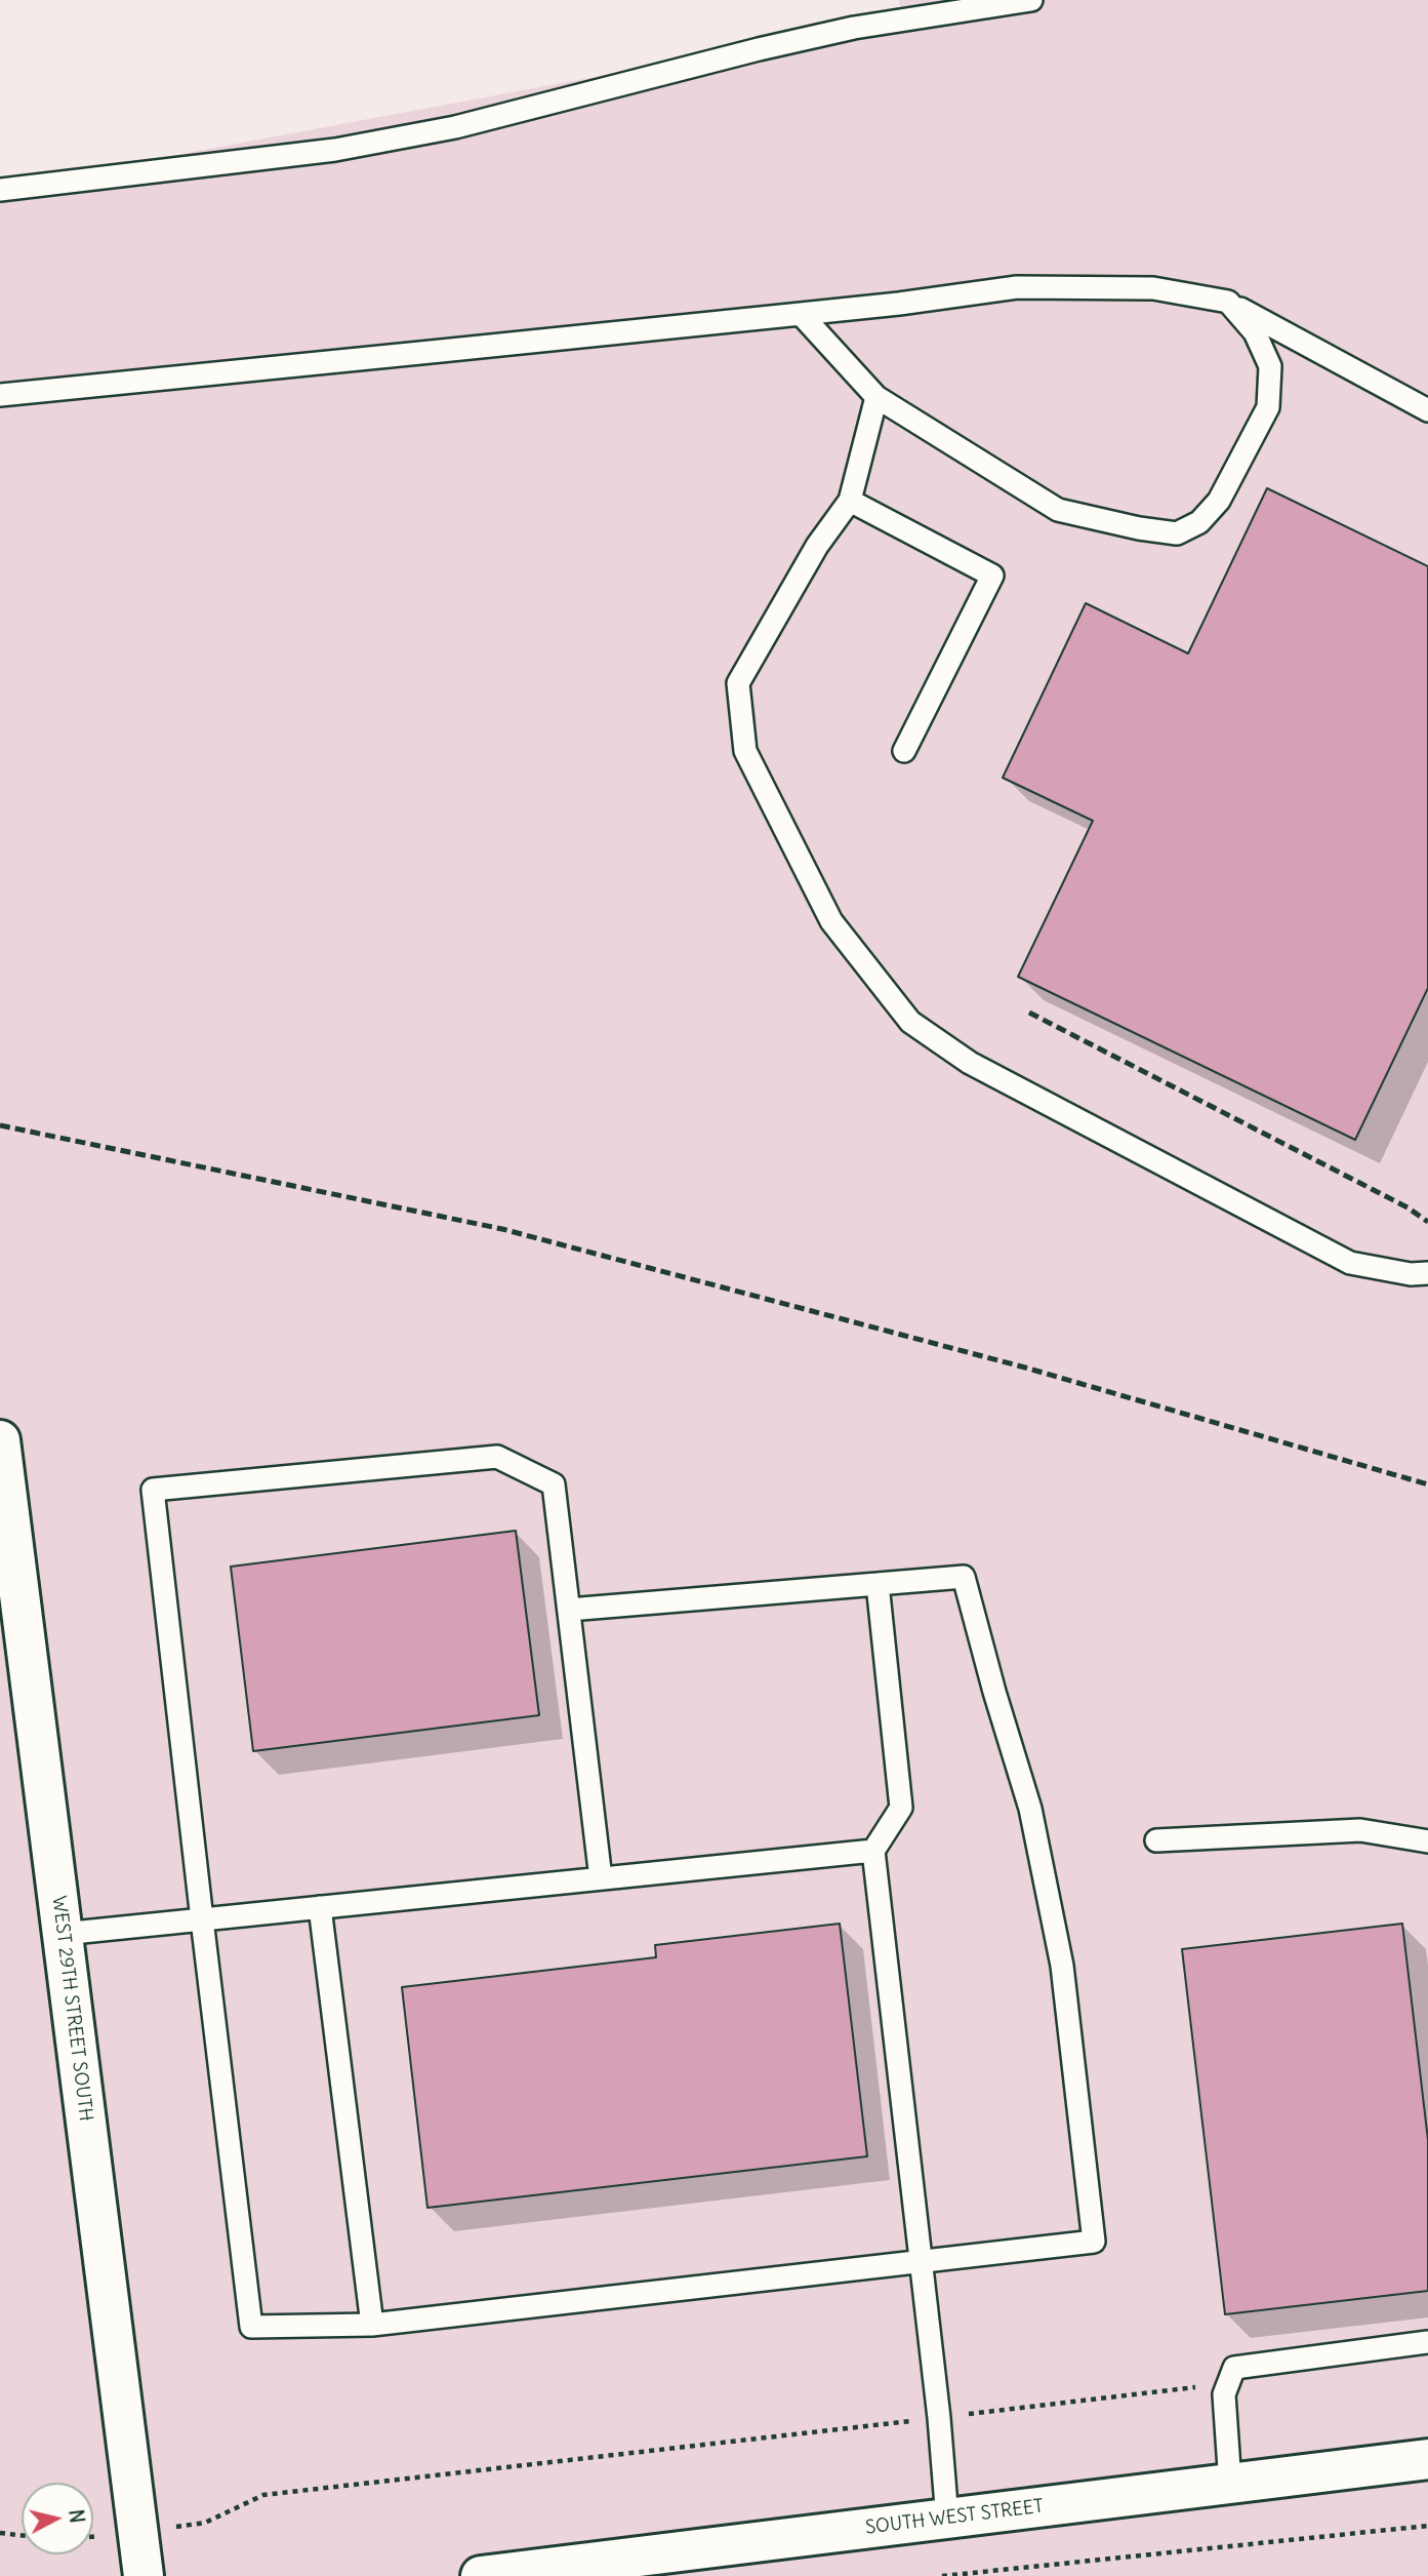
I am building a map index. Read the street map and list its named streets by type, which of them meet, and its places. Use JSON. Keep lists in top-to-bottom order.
{
  "streets": {
    "street": ["WEST 29TH STREET SOUTH", "SOUTH WEST STREET"]
  },
  "north": "right"
}
